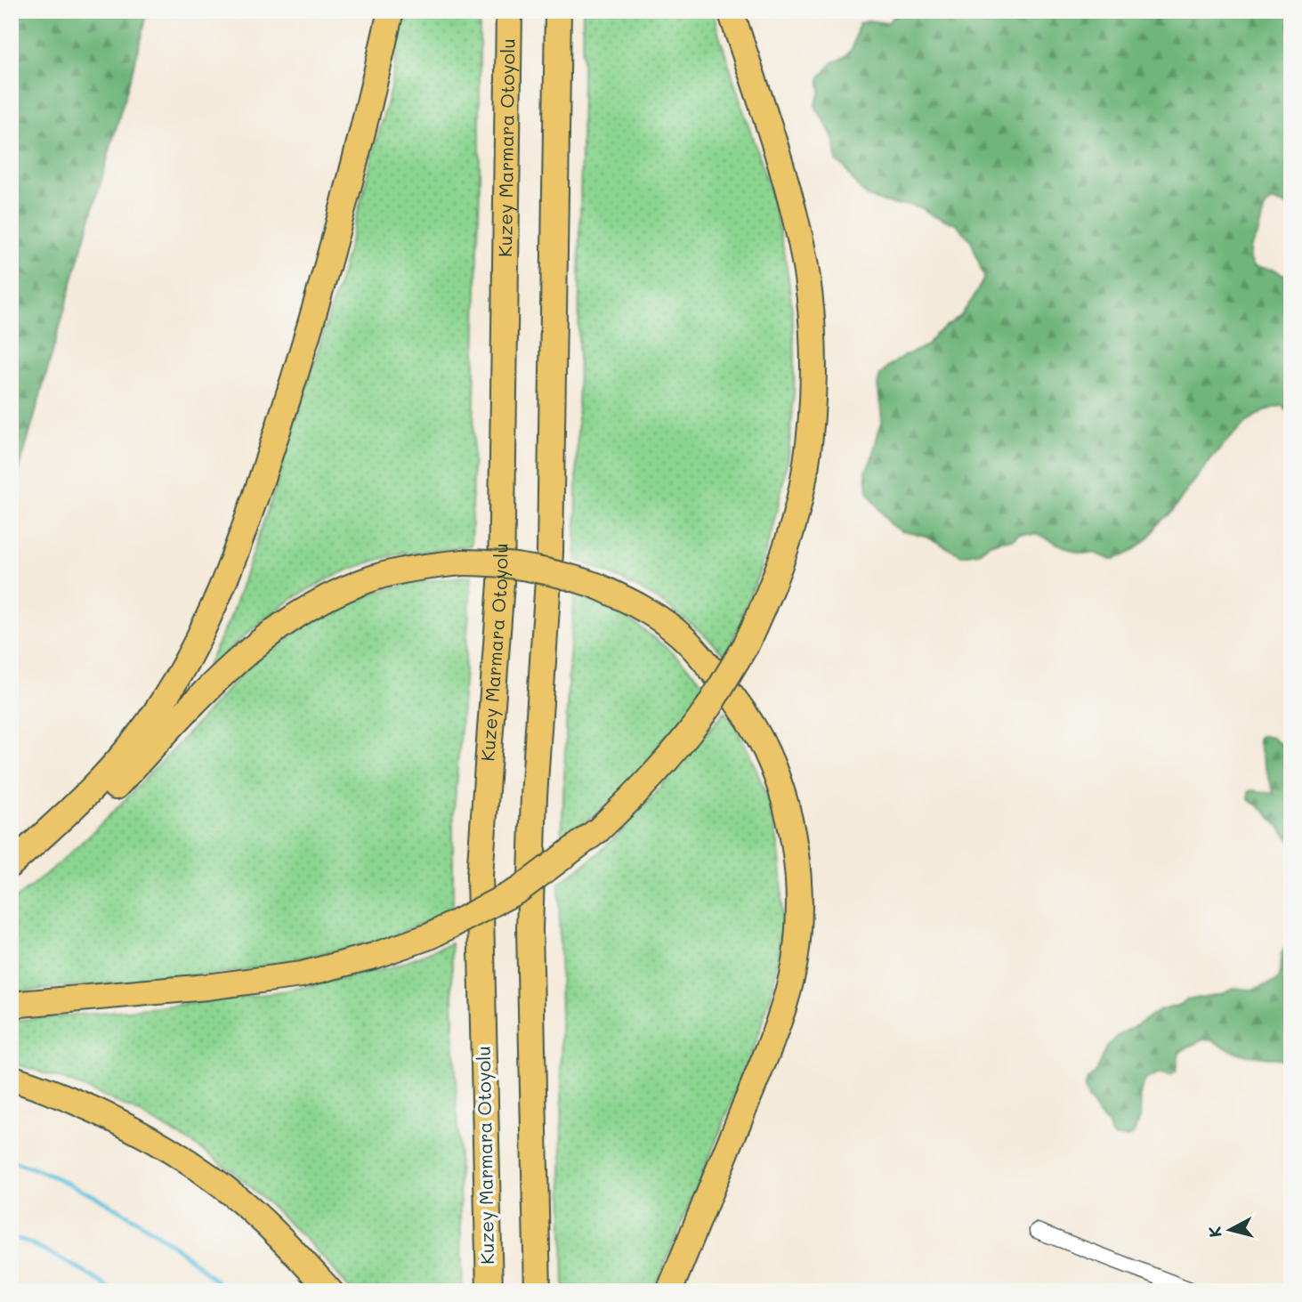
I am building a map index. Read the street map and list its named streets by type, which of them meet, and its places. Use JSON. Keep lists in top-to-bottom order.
{
  "streets": {
    "highway": ["Kuzey Marmara Otoyolu"]
  },
  "north": "left"
}
